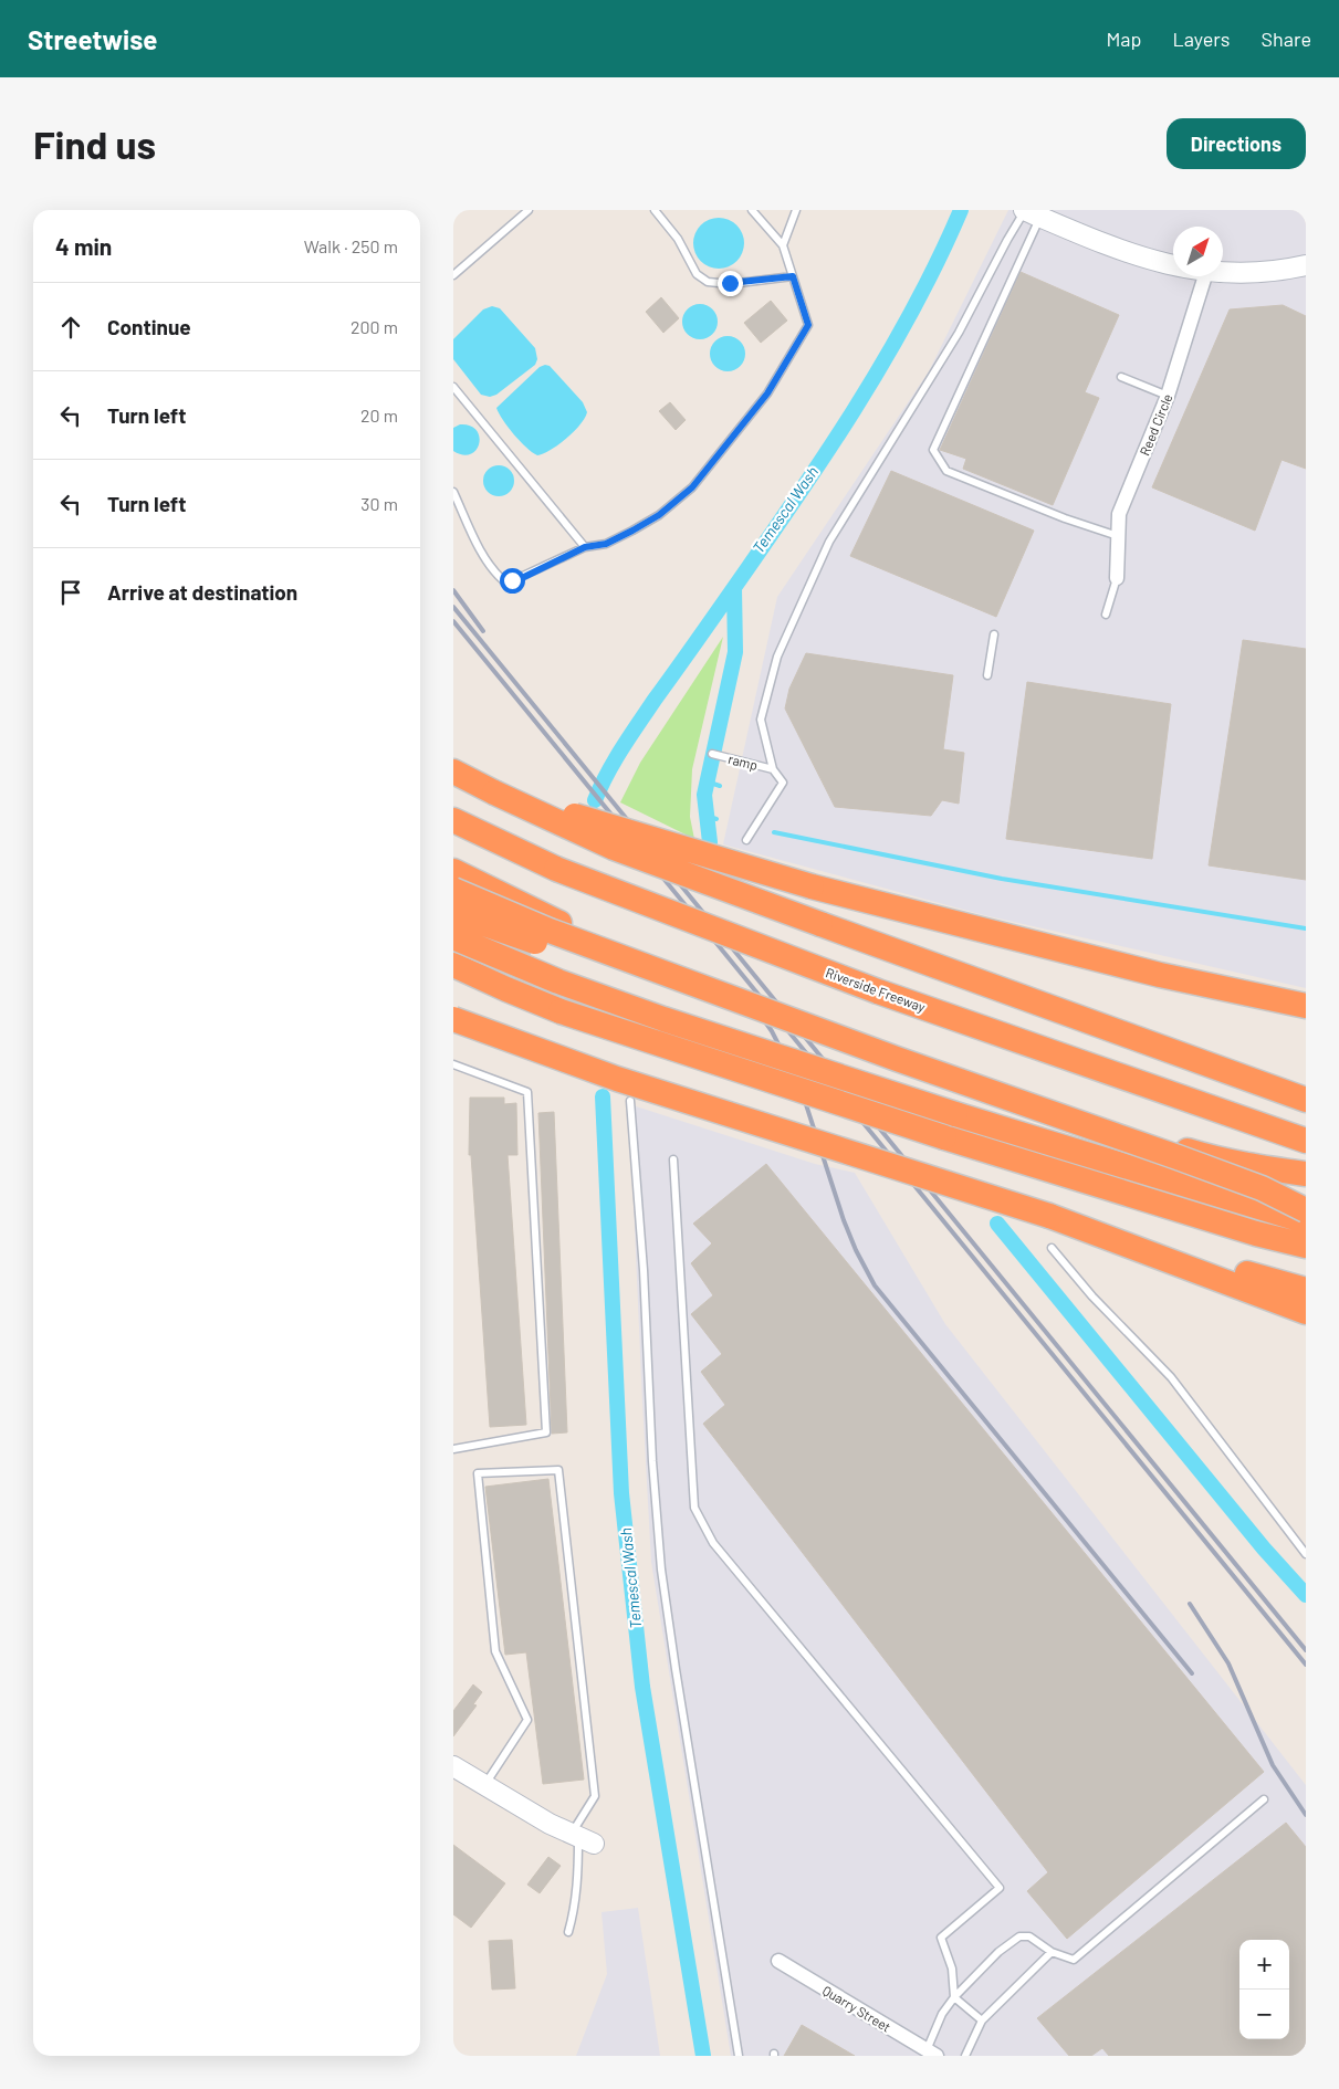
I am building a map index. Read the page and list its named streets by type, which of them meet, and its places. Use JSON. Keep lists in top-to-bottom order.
{
  "streets": {
    "highway": ["Riverside Freeway"],
    "street": ["Reed Circle", "Quarry Street"],
    "lane": ["ramp"]
  },
  "water": ["Temescal Wash"],
  "north": "top right",
  "page": {
    "header": "Streetwise",
    "nav": ["Map", "Layers", "Share"],
    "buttons": "Directions",
    "title": "Find us",
    "heading": ["4 min", "Walk · 250 m"],
    "list": [
      ["Continue", "200 m"],
      ["Turn left", "20 m"],
      ["Turn left", "30 m"],
      "Arrive at destination"
    ],
    "map_buttons": ["+", "−"]
  }
}
